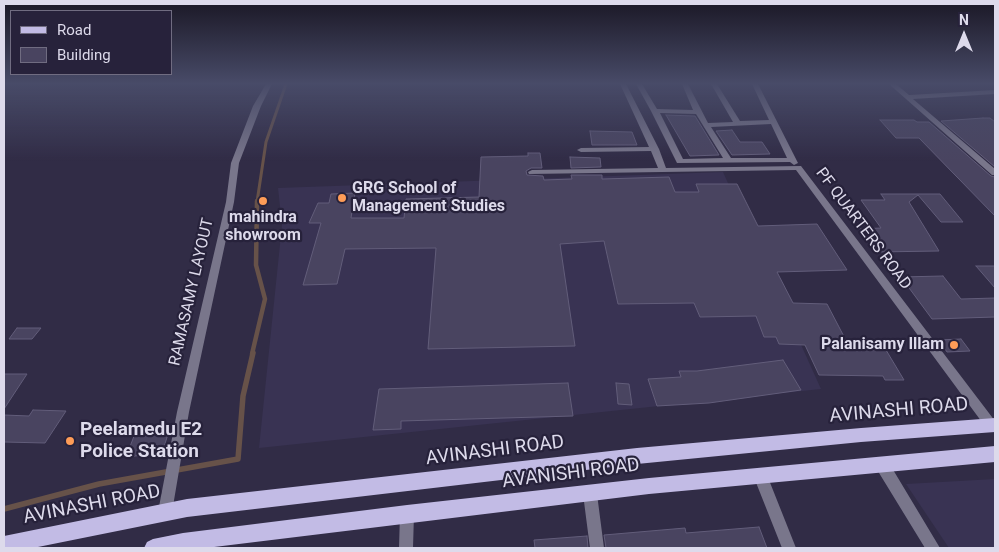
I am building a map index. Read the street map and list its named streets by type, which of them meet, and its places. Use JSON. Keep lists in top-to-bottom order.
{
  "streets": {
    "main road": ["AVINASHI ROAD", "AVANISHI ROAD"],
    "street": ["PF QUARTERS ROAD", "RAMASAMY LAYOUT"]
  },
  "crossings": [
    ["PF QUARTERS ROAD", "AVINASHI ROAD"],
    ["RAMASAMY LAYOUT", "AVINASHI ROAD"]
  ],
  "places": [
    "GRG School of Management Studies",
    "mahindra showroom",
    "Palanisamy Illam",
    "Peelamedu E2 Police Station"
  ],
  "legend": ["Road", "Building"],
  "north": "top"
}
